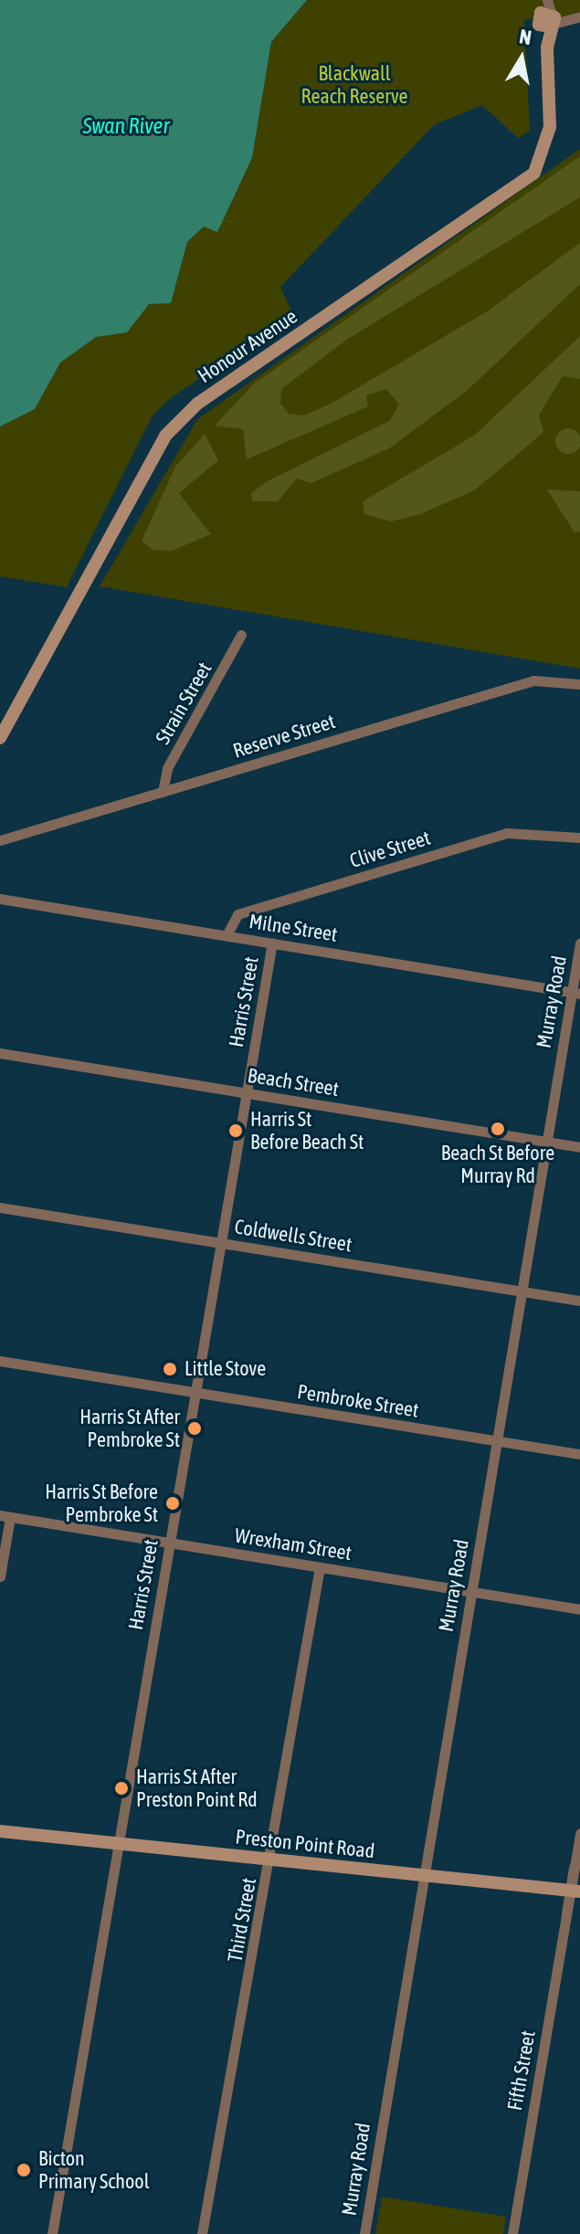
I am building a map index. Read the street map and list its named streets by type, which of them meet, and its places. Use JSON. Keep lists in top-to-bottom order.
{
  "streets": {
    "street": [
      "Honour Avenue",
      "Strain Street",
      "Reserve Street",
      "Clive Street",
      "Milne Street",
      "Harris Street",
      "Murray Road",
      "Beach Street",
      "Coldwells Street",
      "Pembroke Street",
      "Wrexham Street",
      "Preston Point Road",
      "Third Street",
      "Fifth Street"
    ]
  },
  "crossings": [
    ["Strain Street", "Reserve Street"],
    ["Clive Street", "Milne Street"],
    ["Milne Street", "Harris Street"],
    ["Milne Street", "Murray Road"],
    ["Harris Street", "Beach Street"],
    ["Harris Street", "Coldwells Street"],
    ["Harris Street", "Pembroke Street"],
    ["Harris Street", "Wrexham Street"],
    ["Harris Street", "Preston Point Road"],
    ["Murray Road", "Beach Street"],
    ["Murray Road", "Coldwells Street"],
    ["Murray Road", "Pembroke Street"],
    ["Murray Road", "Wrexham Street"],
    ["Murray Road", "Preston Point Road"],
    ["Wrexham Street", "Third Street"],
    ["Preston Point Road", "Third Street"],
    ["Preston Point Road", "Fifth Street"]
  ],
  "water": ["Swan River"],
  "parks": ["Blackwall Reach Reserve"],
  "places": [
    "Beach St Before Murray Rd",
    "Harris St Before Beach St",
    "Little Stove",
    "Harris St After Pembroke St",
    "Harris St Before Pembroke St",
    "Harris St After Preston Point Rd",
    "Bicton Primary School"
  ],
  "north": "top"
}
